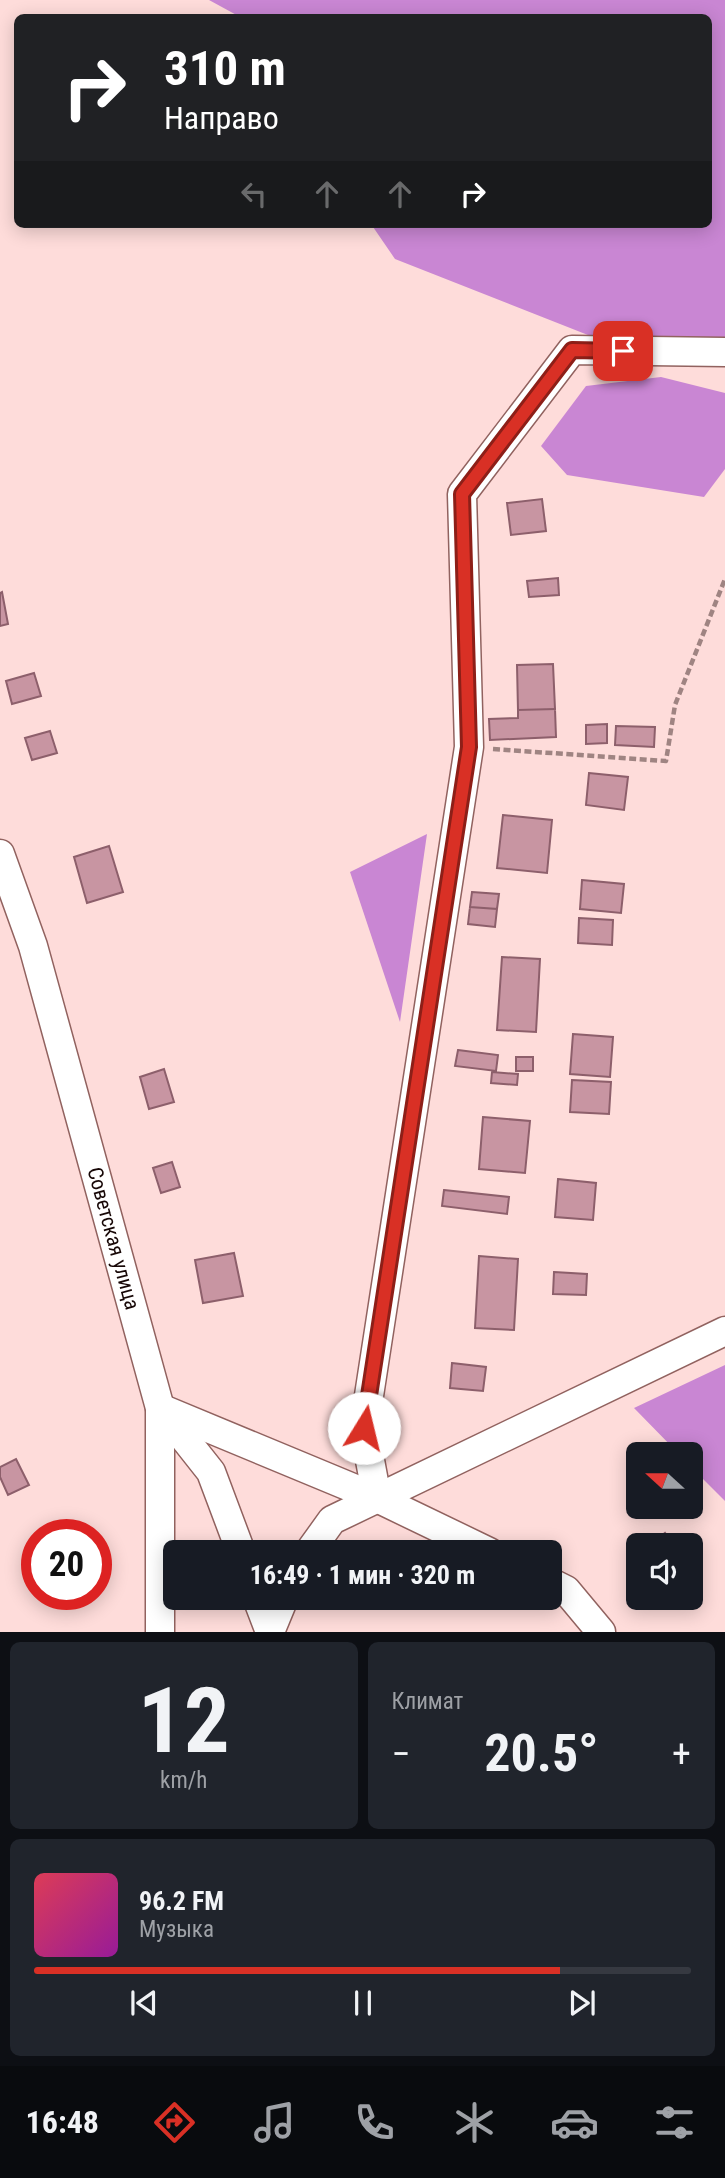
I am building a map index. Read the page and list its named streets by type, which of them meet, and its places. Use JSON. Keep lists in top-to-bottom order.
{
  "streets": {
    "street": ["Советская улица"]
  },
  "north": "left",
  "page": {
    "turn": ["310 m", "Направо"],
    "limit": "20",
    "trip": "16:49 · 1 мин · 320 m",
    "tile": [
      ["12", "km/h"],
      "Климат"
    ],
    "heat": ["−", "20.5°", "+"],
    "song": ["96.2 FM", "Музыка"],
    "tabs": "16:48"
  }
}
